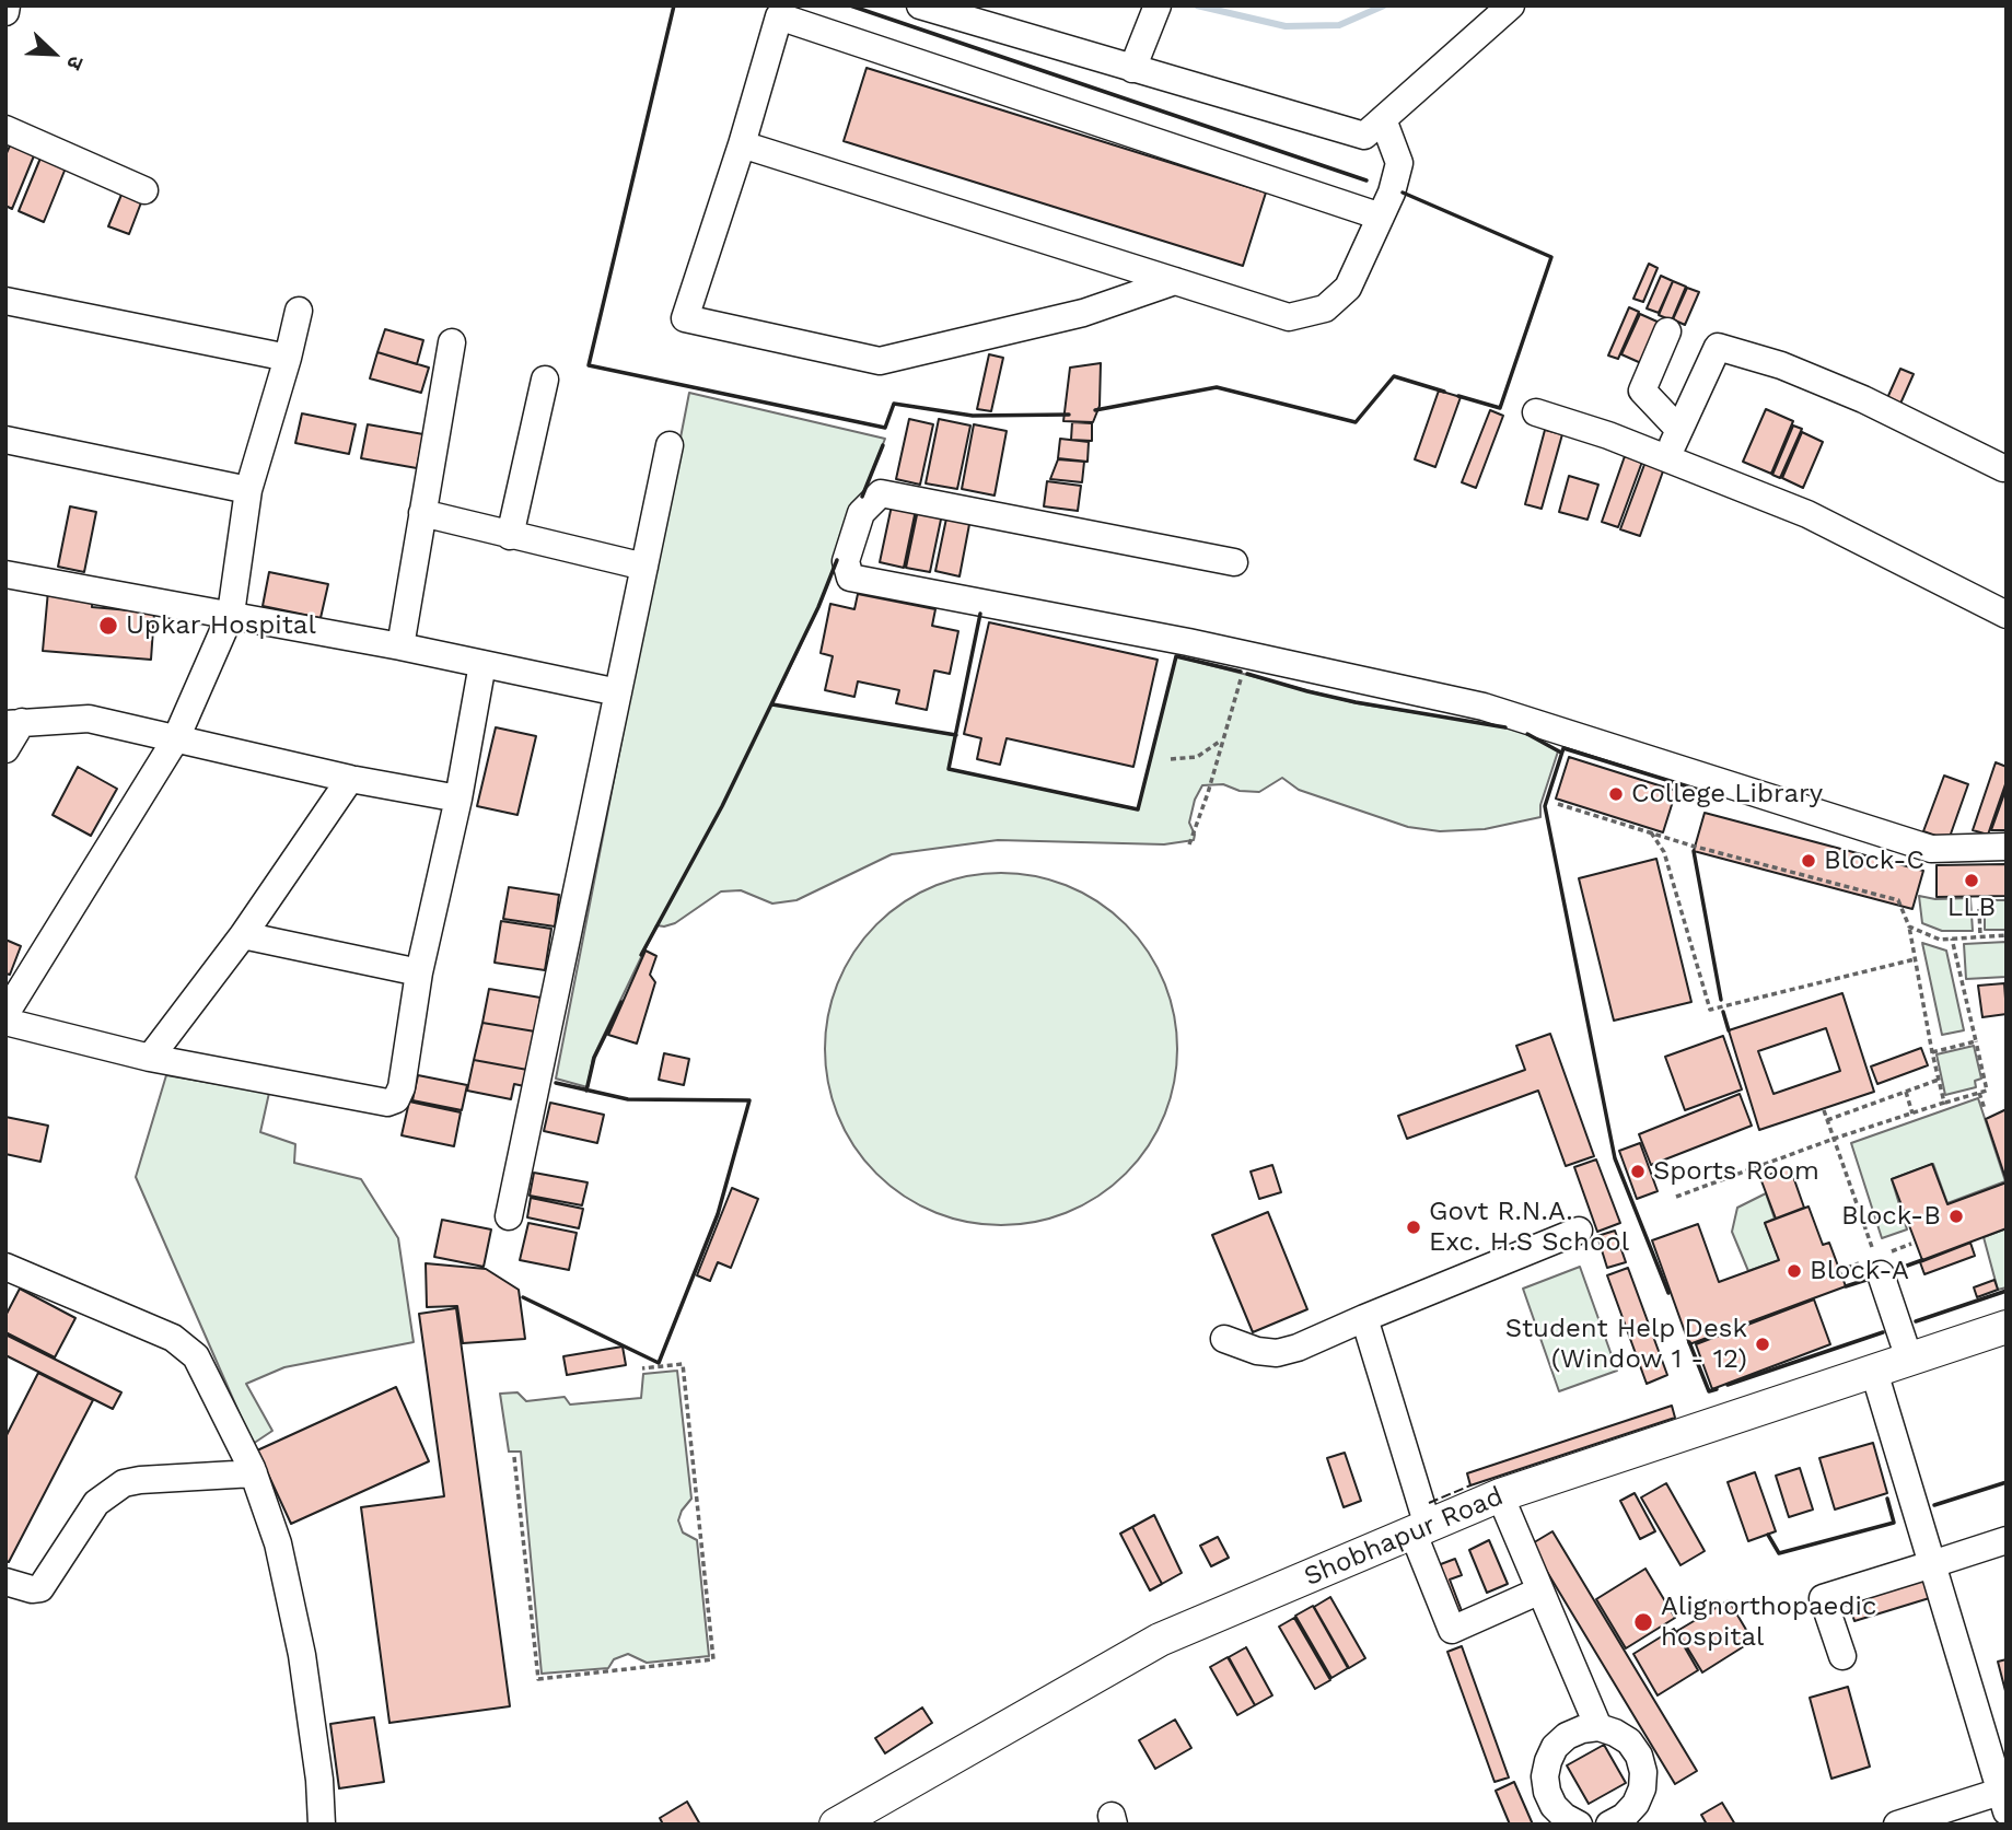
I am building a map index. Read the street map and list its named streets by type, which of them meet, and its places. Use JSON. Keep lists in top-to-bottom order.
{
  "streets": {
    "main road": ["Shobhapur Road"]
  },
  "places": [
    "Upkar Hospital",
    "College Library",
    "Block-C",
    "LLB",
    "Sports Room",
    "Block-B",
    "Govt R.N.A. Exc. H.S School",
    "Block-A",
    "Student Help Desk (Window 1 - 12)",
    "Alignorthopaedic hospital"
  ],
  "north": "bottom right"
}
